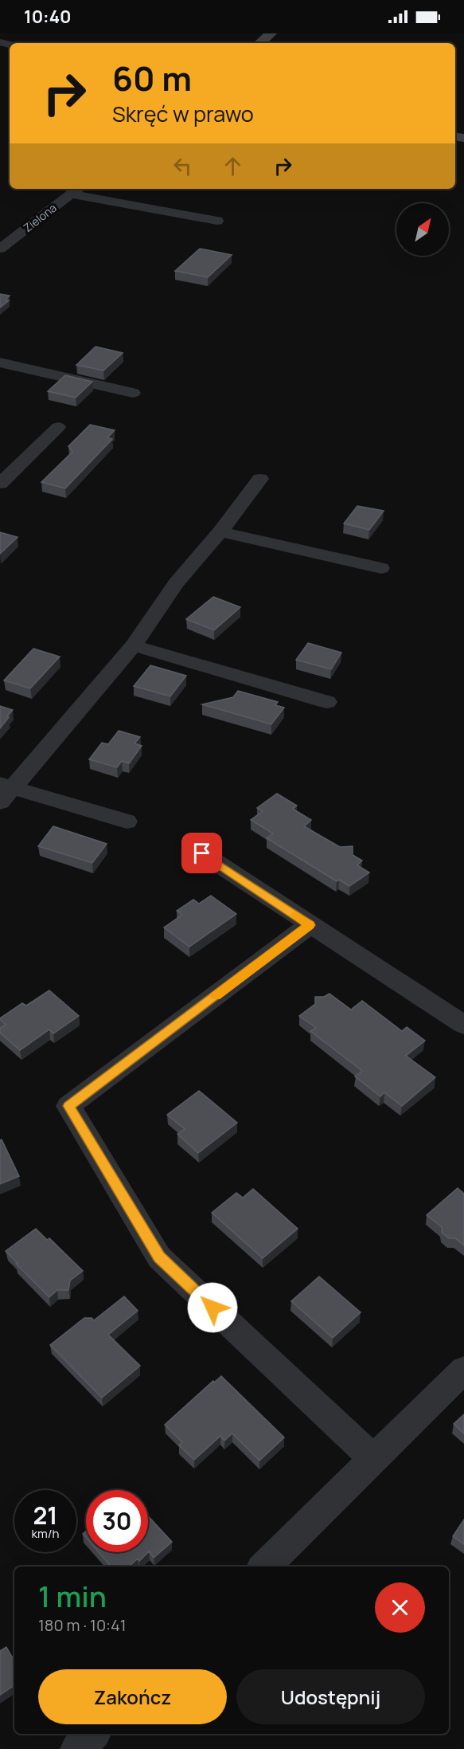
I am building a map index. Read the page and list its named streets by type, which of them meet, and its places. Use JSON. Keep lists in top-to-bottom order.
{
  "streets": {
    "street": ["Zielona"]
  },
  "north": "top right",
  "page": {
    "status": "10:40",
    "turn": ["60 m", "Skręć w prawo"],
    "speed": "21 km/h",
    "limit": "30",
    "heading": ["1 min", "180 m · 10:41"],
    "buttons": ["Zakończ", "Udostępnij"]
  }
}
